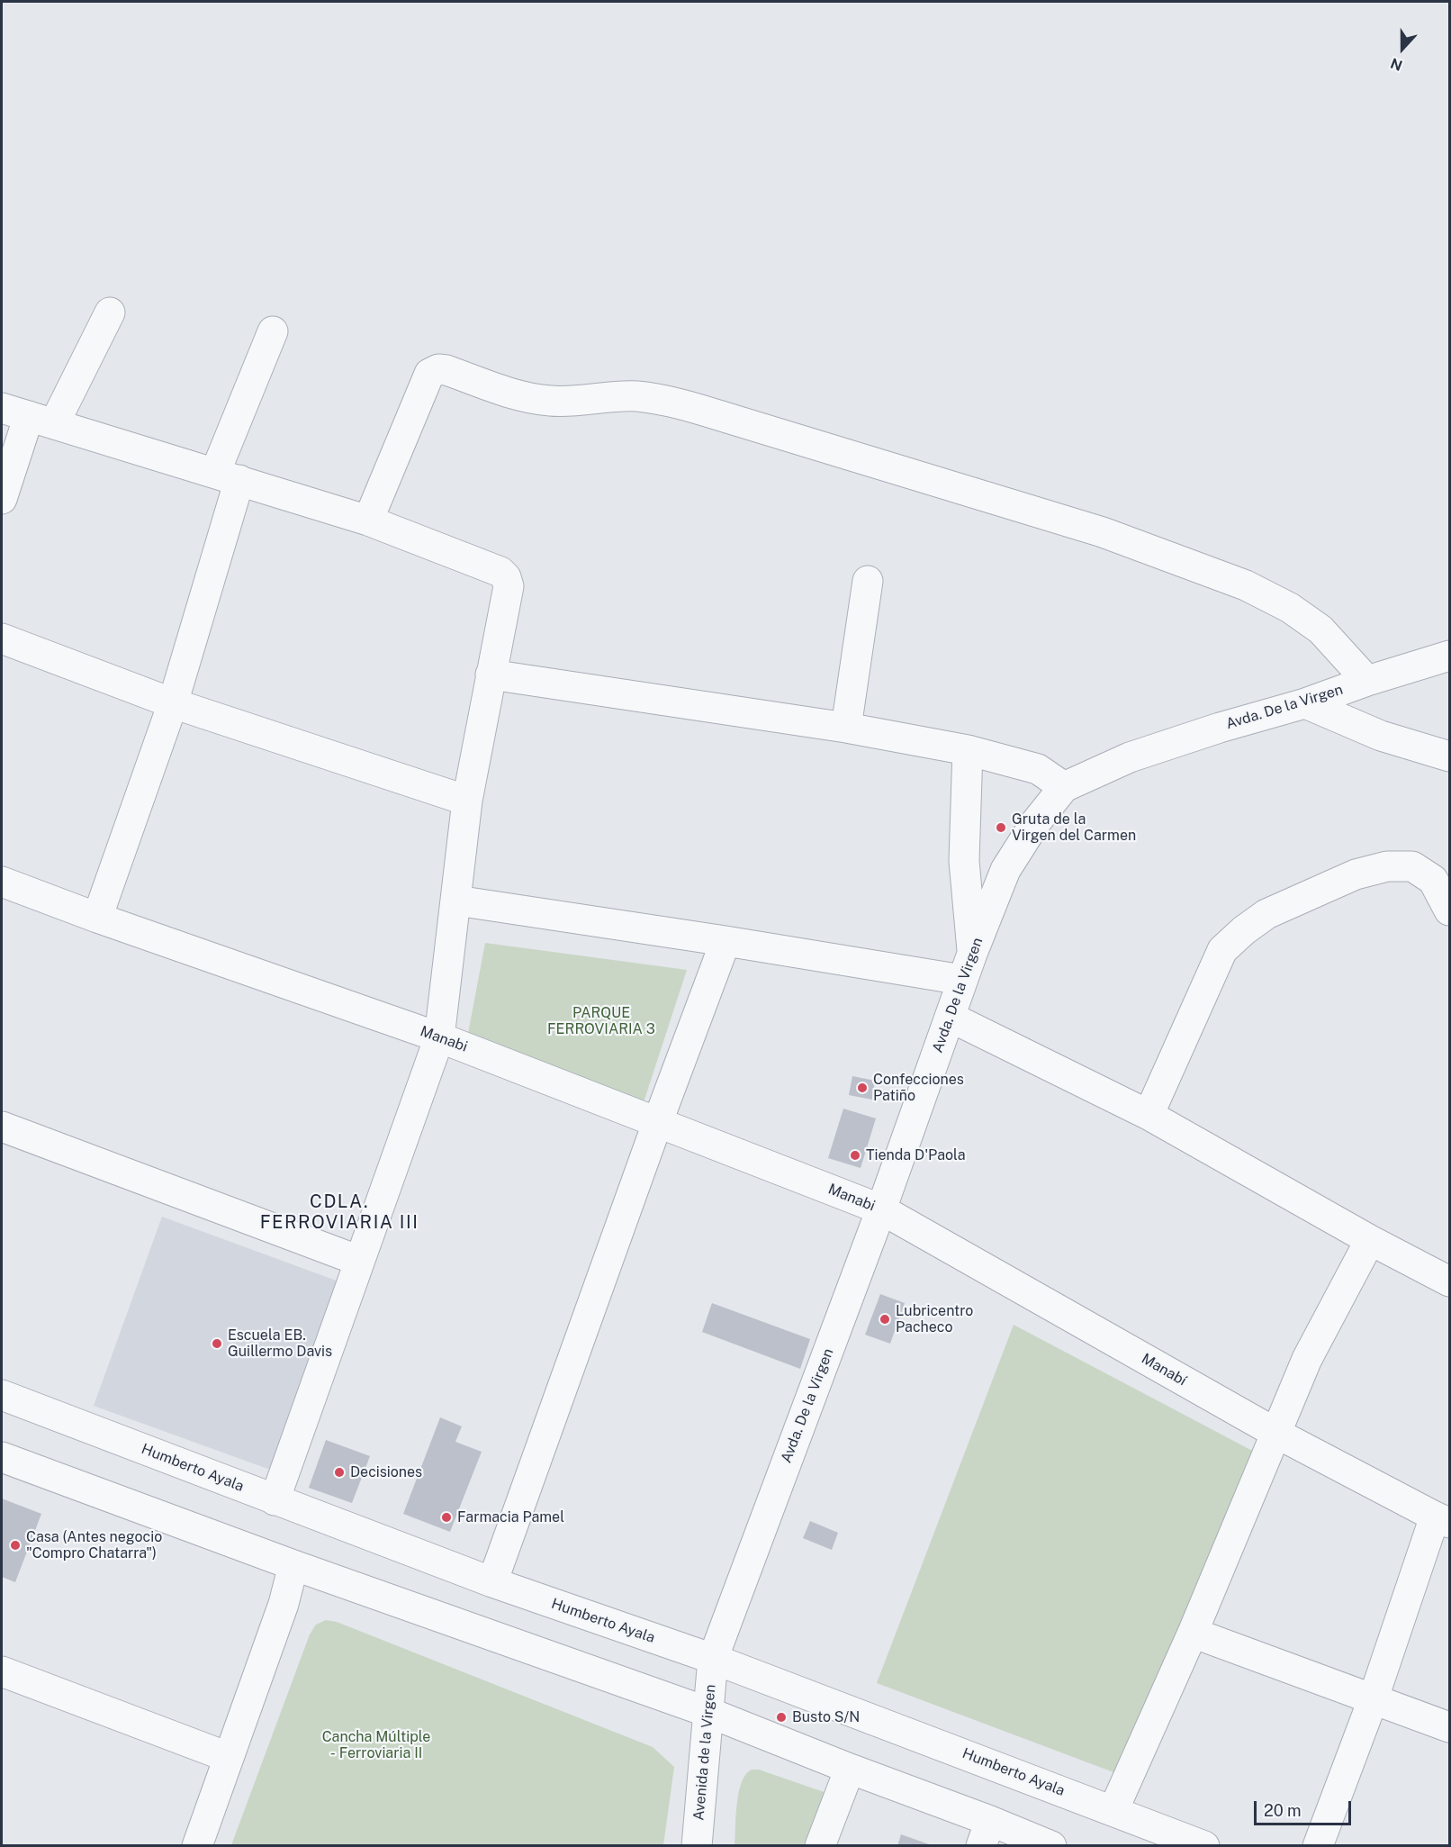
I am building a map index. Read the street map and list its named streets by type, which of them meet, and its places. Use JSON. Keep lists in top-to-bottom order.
{
  "streets": {
    "street": [
      "Avda. De la Virgen",
      "Manabi",
      "Manabí",
      "Humberto Ayala",
      "Avenida de la Virgen"
    ]
  },
  "crossings": [
    ["Avda. De la Virgen", "Manabi"],
    ["Avda. De la Virgen", "Manabí"],
    ["Avda. De la Virgen", "Humberto Ayala"],
    ["Avda. De la Virgen", "Avenida de la Virgen"],
    ["Manabi", "Manabí"],
    ["Humberto Ayala", "Avenida de la Virgen"]
  ],
  "districts": ["CDLA. FERROVIARIA III"],
  "parks": ["PARQUE FERROVIARIA 3", "Cancha Múltiple - Ferroviaria II"],
  "places": [
    "Gruta de la Virgen del Carmen",
    "Confecciones Patiño",
    "Tienda D'Paola",
    "Lubricentro Pacheco",
    "Escuela EB. Guillermo Davis",
    "Decisiones",
    "Farmacia Pamel",
    "Casa (Antes negocio \"Compro Chatarra\")",
    "Busto S/N"
  ],
  "scale_bar": "20 m",
  "north": "bottom"
}
